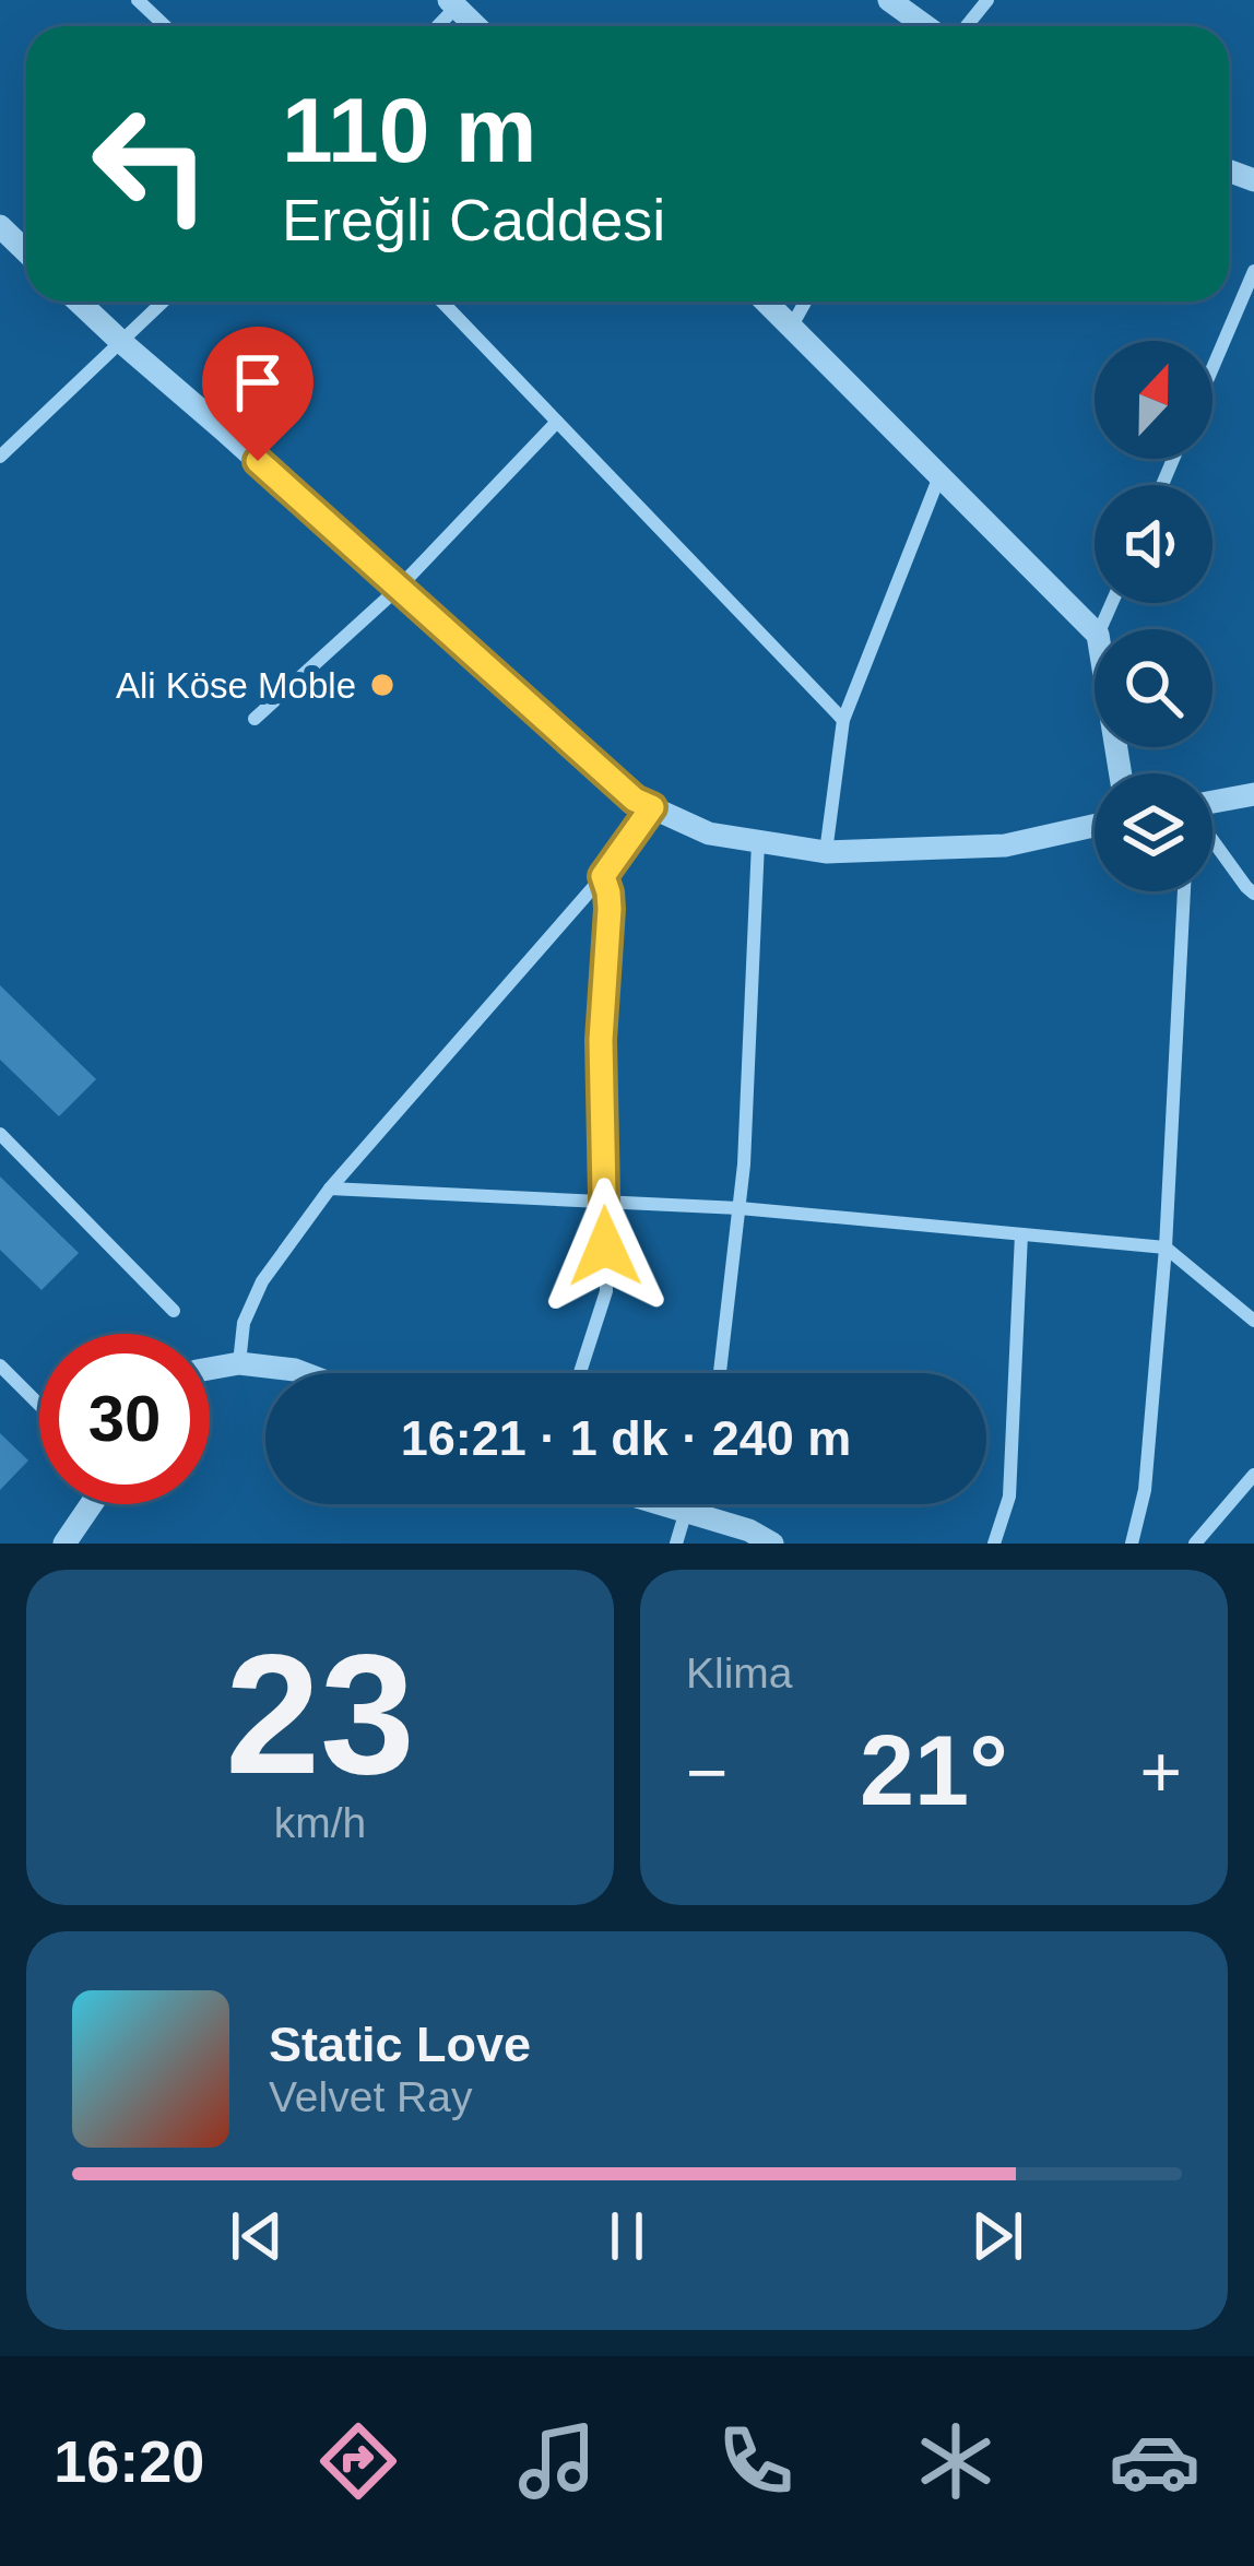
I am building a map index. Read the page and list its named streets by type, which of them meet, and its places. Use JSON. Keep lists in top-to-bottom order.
{
  "places": ["Ali Köse Moble"],
  "north": "top",
  "page": {
    "turn": ["110 m", "Ereğli Caddesi"],
    "limit": "30",
    "trip": "16:21 · 1 dk · 240 m",
    "tile": [
      ["23", "km/h"],
      "Klima"
    ],
    "heat": ["−", "21°", "+"],
    "song": ["Static Love", "Velvet Ray"],
    "tabs": "16:20"
  }
}
